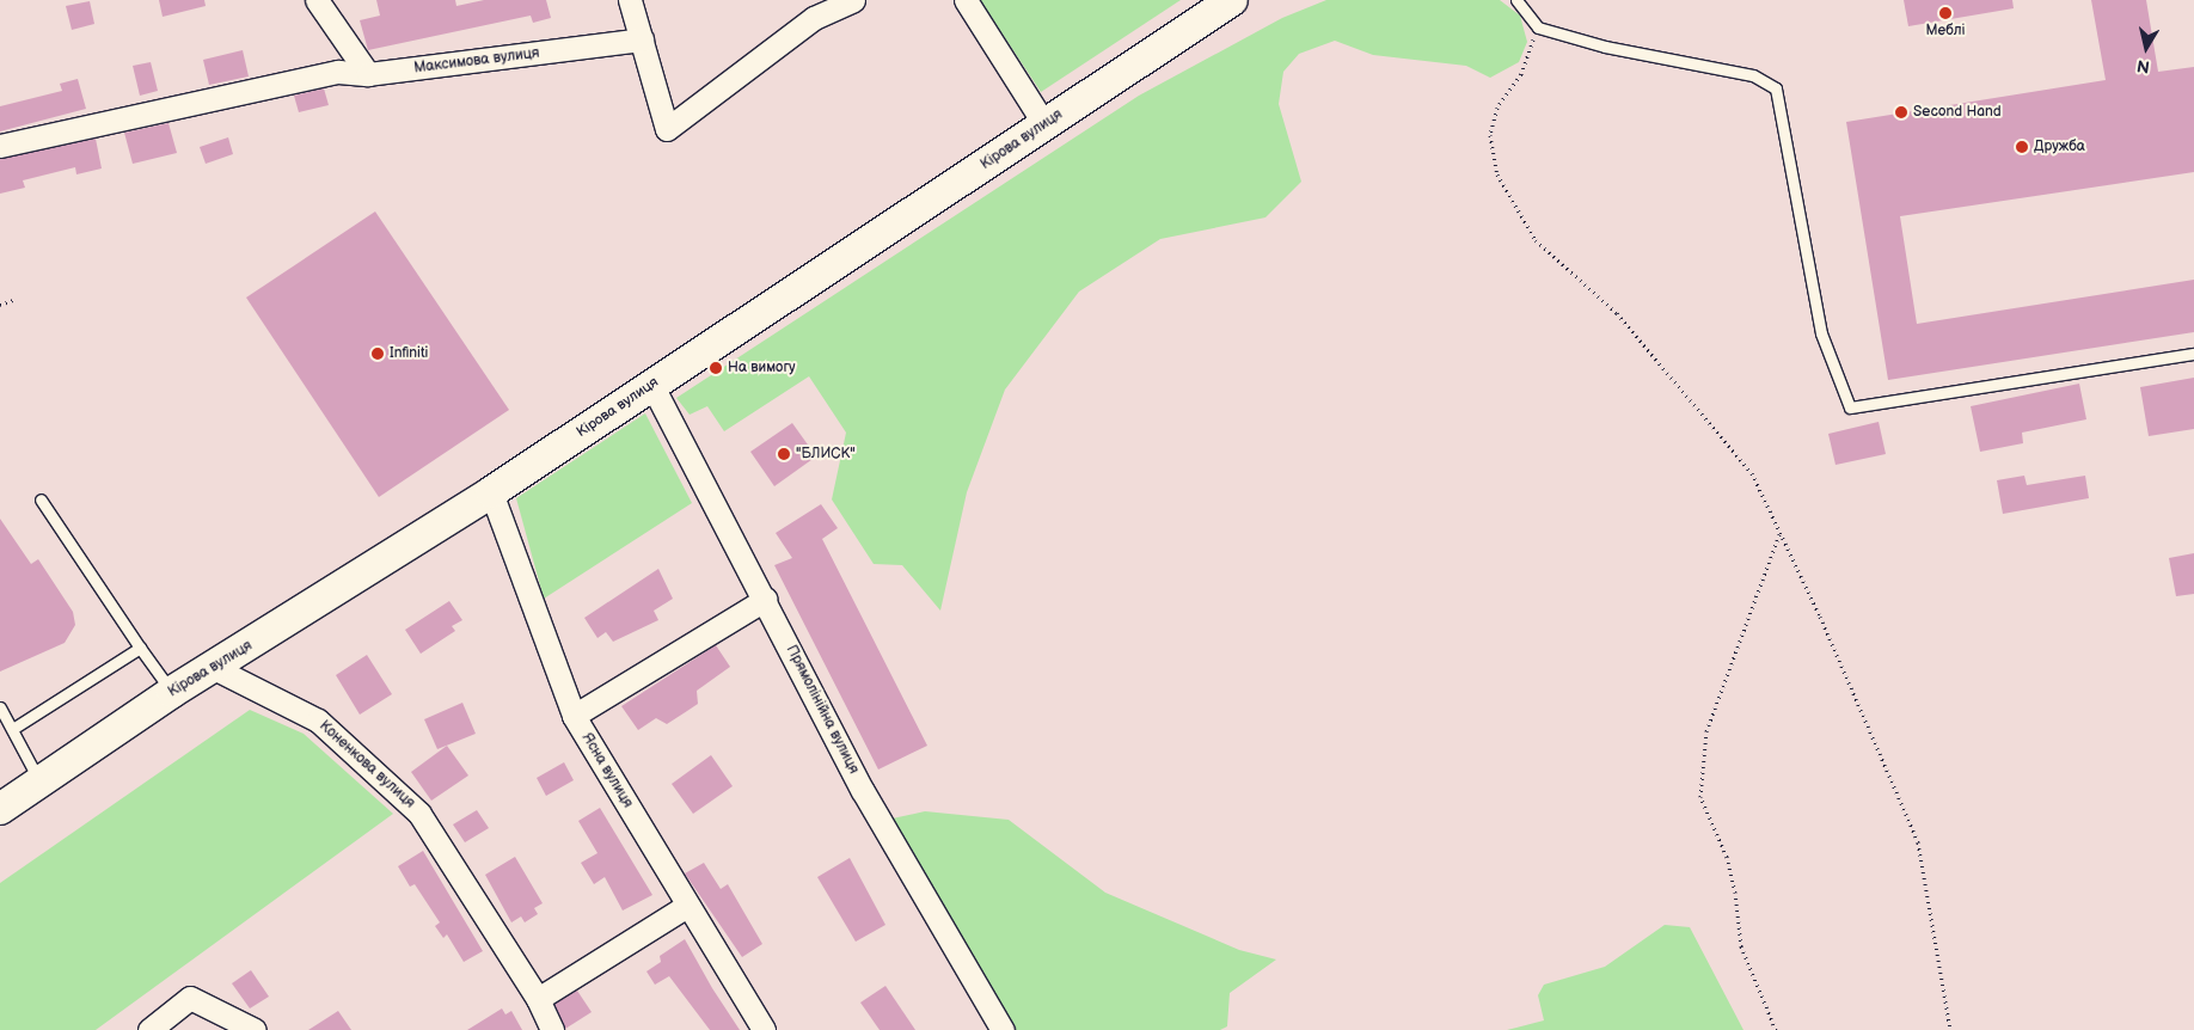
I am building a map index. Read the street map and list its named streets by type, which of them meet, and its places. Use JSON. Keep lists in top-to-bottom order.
{
  "streets": {
    "main road": ["Кірова вулиця"],
    "street": [
      "Максимова вулиця",
      "Прямолінійна вулиця",
      "Коненкова вулиця",
      "Ясна вулиця"
    ]
  },
  "crossings": [
    ["Кірова вулиця", "Прямолінійна вулиця"],
    ["Кірова вулиця", "Коненкова вулиця"],
    ["Кірова вулиця", "Ясна вулиця"]
  ],
  "places": [
    "Меблі",
    "Second Hand",
    "Дружба",
    "Infiniti",
    "На вимогу",
    "\"БЛИСК\""
  ],
  "north": "bottom"
}
